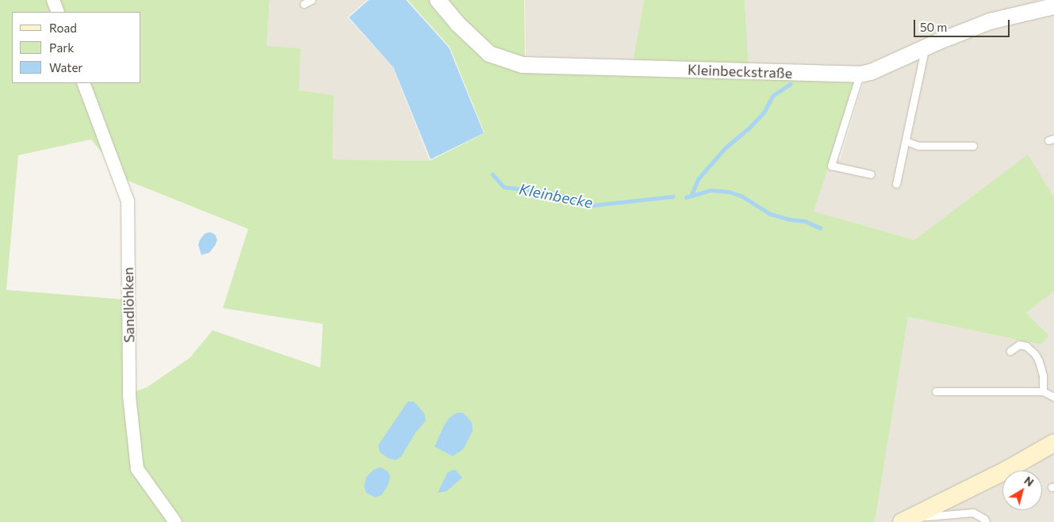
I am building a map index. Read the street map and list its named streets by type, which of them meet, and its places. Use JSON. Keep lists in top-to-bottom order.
{
  "streets": {
    "street": ["Kleinbeckstraße", "Sandlöhken"]
  },
  "water": ["Kleinbecke"],
  "legend": ["Road", "Park", "Water"],
  "scale_bar": "50 m",
  "north": "top right"
}
